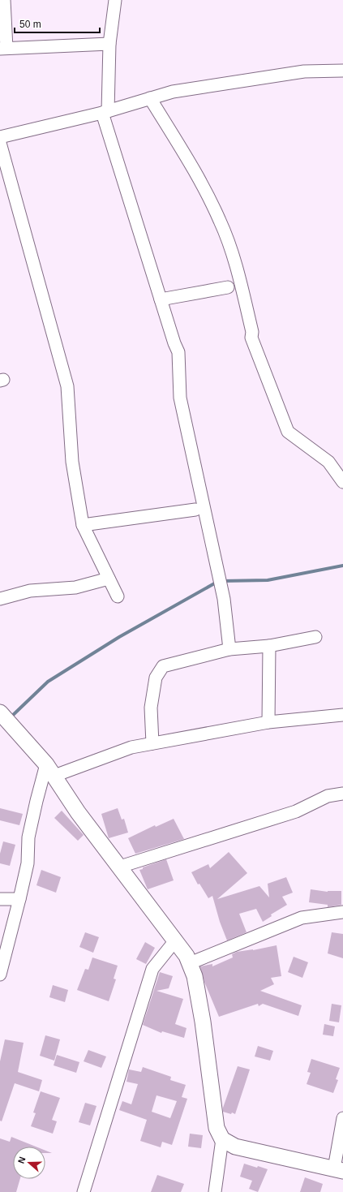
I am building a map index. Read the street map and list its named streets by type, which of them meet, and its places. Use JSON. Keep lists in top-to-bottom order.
{
  "scale_bar": "50 m",
  "north": "left"
}
